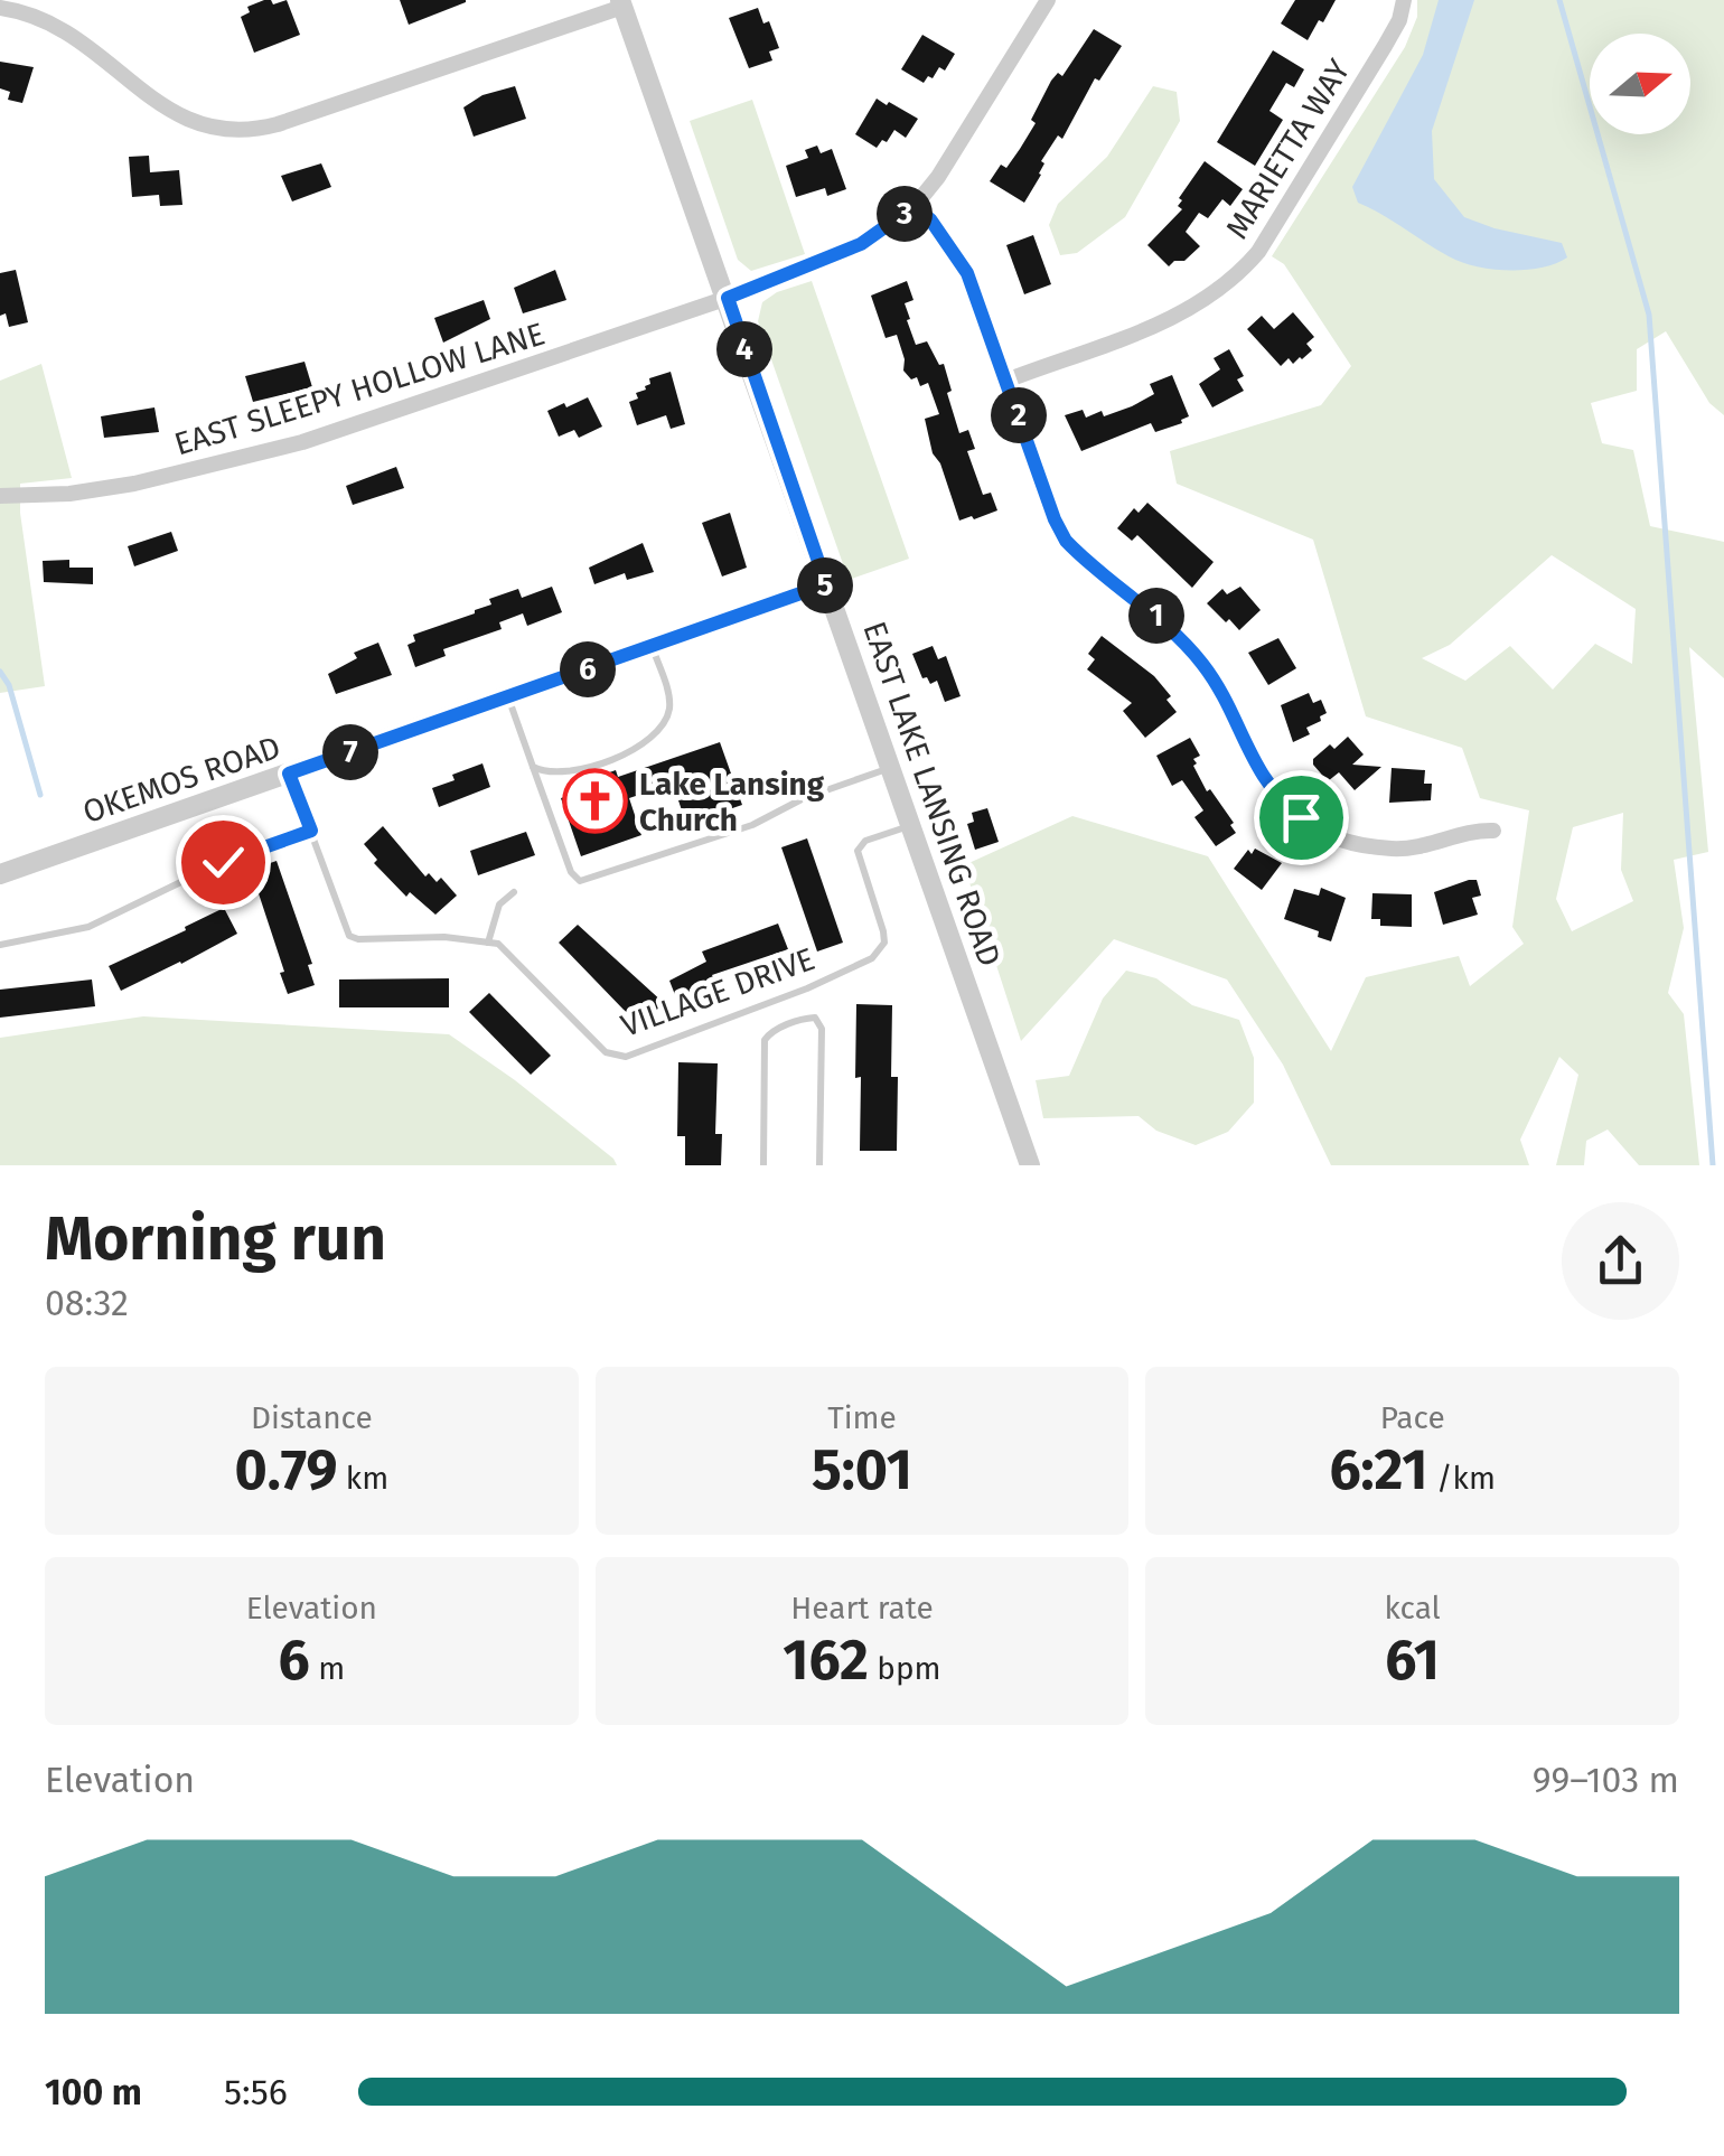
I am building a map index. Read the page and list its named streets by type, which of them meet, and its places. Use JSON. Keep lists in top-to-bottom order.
{
  "streets": {
    "street": [
      "MARIETTA WAY",
      "EAST SLEEPY HOLLOW LANE",
      "OKEMOS ROAD",
      "EAST LAKE LANSING ROAD"
    ],
    "lane": ["VILLAGE DRIVE"]
  },
  "crossings": [
    ["EAST SLEEPY HOLLOW LANE", "EAST LAKE LANSING ROAD"],
    ["OKEMOS ROAD", "EAST LAKE LANSING ROAD"],
    ["EAST LAKE LANSING ROAD", "VILLAGE DRIVE"]
  ],
  "places": {
    "church": ["Lake Lansing Church"]
  },
  "north": "right",
  "page": {
    "pins": [
      "3",
      "4",
      "2",
      "5",
      "1",
      "6",
      "7"
    ],
    "heading": ["Morning run", "08:32"],
    "stats": [
      ["Distance", "0.79 km"],
      ["Time", "5:01"],
      ["Pace", "6:21 /km"],
      ["Elevation", "6 m"],
      ["Heart rate", "162 bpm"],
      ["kcal", "61"]
    ],
    "chart": ["Elevation", "99–103 m"],
    "list": [
      {
        "name": "100 m",
        "note": "5:56"
      }
    ]
  }
}
